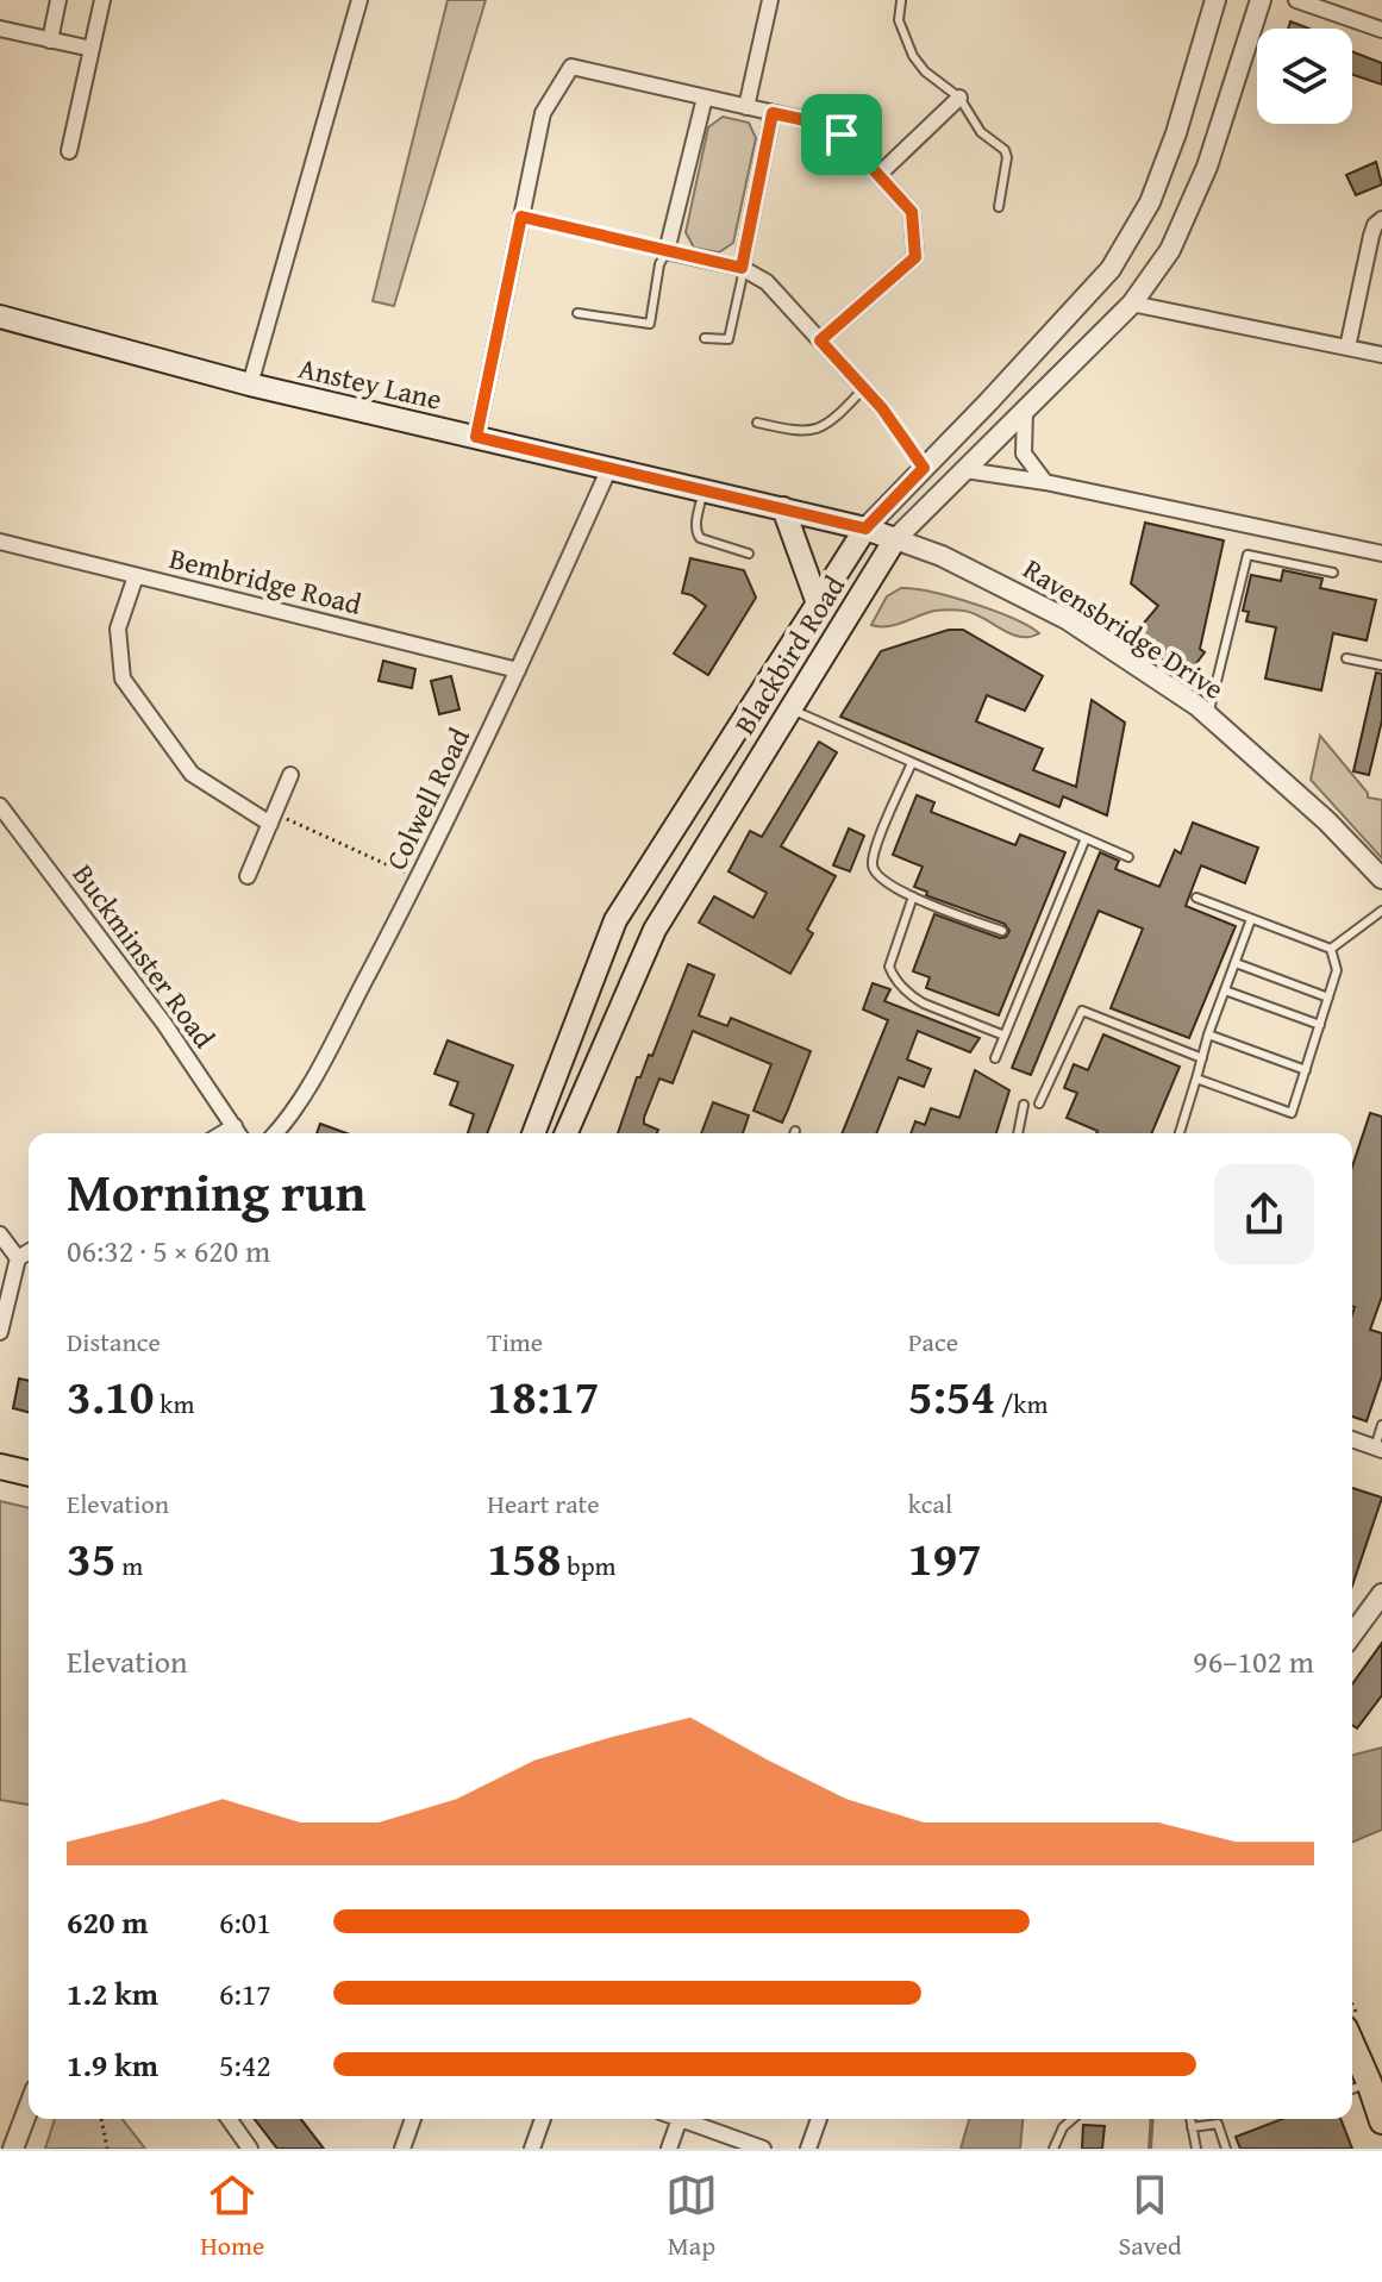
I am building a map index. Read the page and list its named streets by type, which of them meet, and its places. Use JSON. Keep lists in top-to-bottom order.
{
  "streets": {
    "main road": ["Anstey Lane", "Blackbird Road"],
    "street": [
      "Bembridge Road",
      "Ravensbridge Drive",
      "Colwell Road",
      "Buckminster Road"
    ]
  },
  "crossings": [
    ["Anstey Lane", "Ravensbridge Drive"],
    ["Anstey Lane", "Blackbird Road"],
    ["Anstey Lane", "Colwell Road"],
    ["Bembridge Road", "Colwell Road"],
    ["Ravensbridge Drive", "Blackbird Road"]
  ],
  "page": {
    "heading": ["Morning run", "06:32 · 5 × 620 m"],
    "stats": [
      ["Distance", "3.10 km"],
      ["Time", "18:17"],
      ["Pace", "5:54 /km"],
      ["Elevation", "35 m"],
      ["Heart rate", "158 bpm"],
      ["kcal", "197"]
    ],
    "chart": ["Elevation", "96–102 m"],
    "list": [
      {
        "name": "620 m",
        "note": "6:01"
      },
      {
        "name": "1.2 km",
        "note": "6:17"
      },
      {
        "name": "1.9 km",
        "note": "5:42"
      }
    ],
    "tabs": ["Home", "Map", "Saved"]
  }
}
